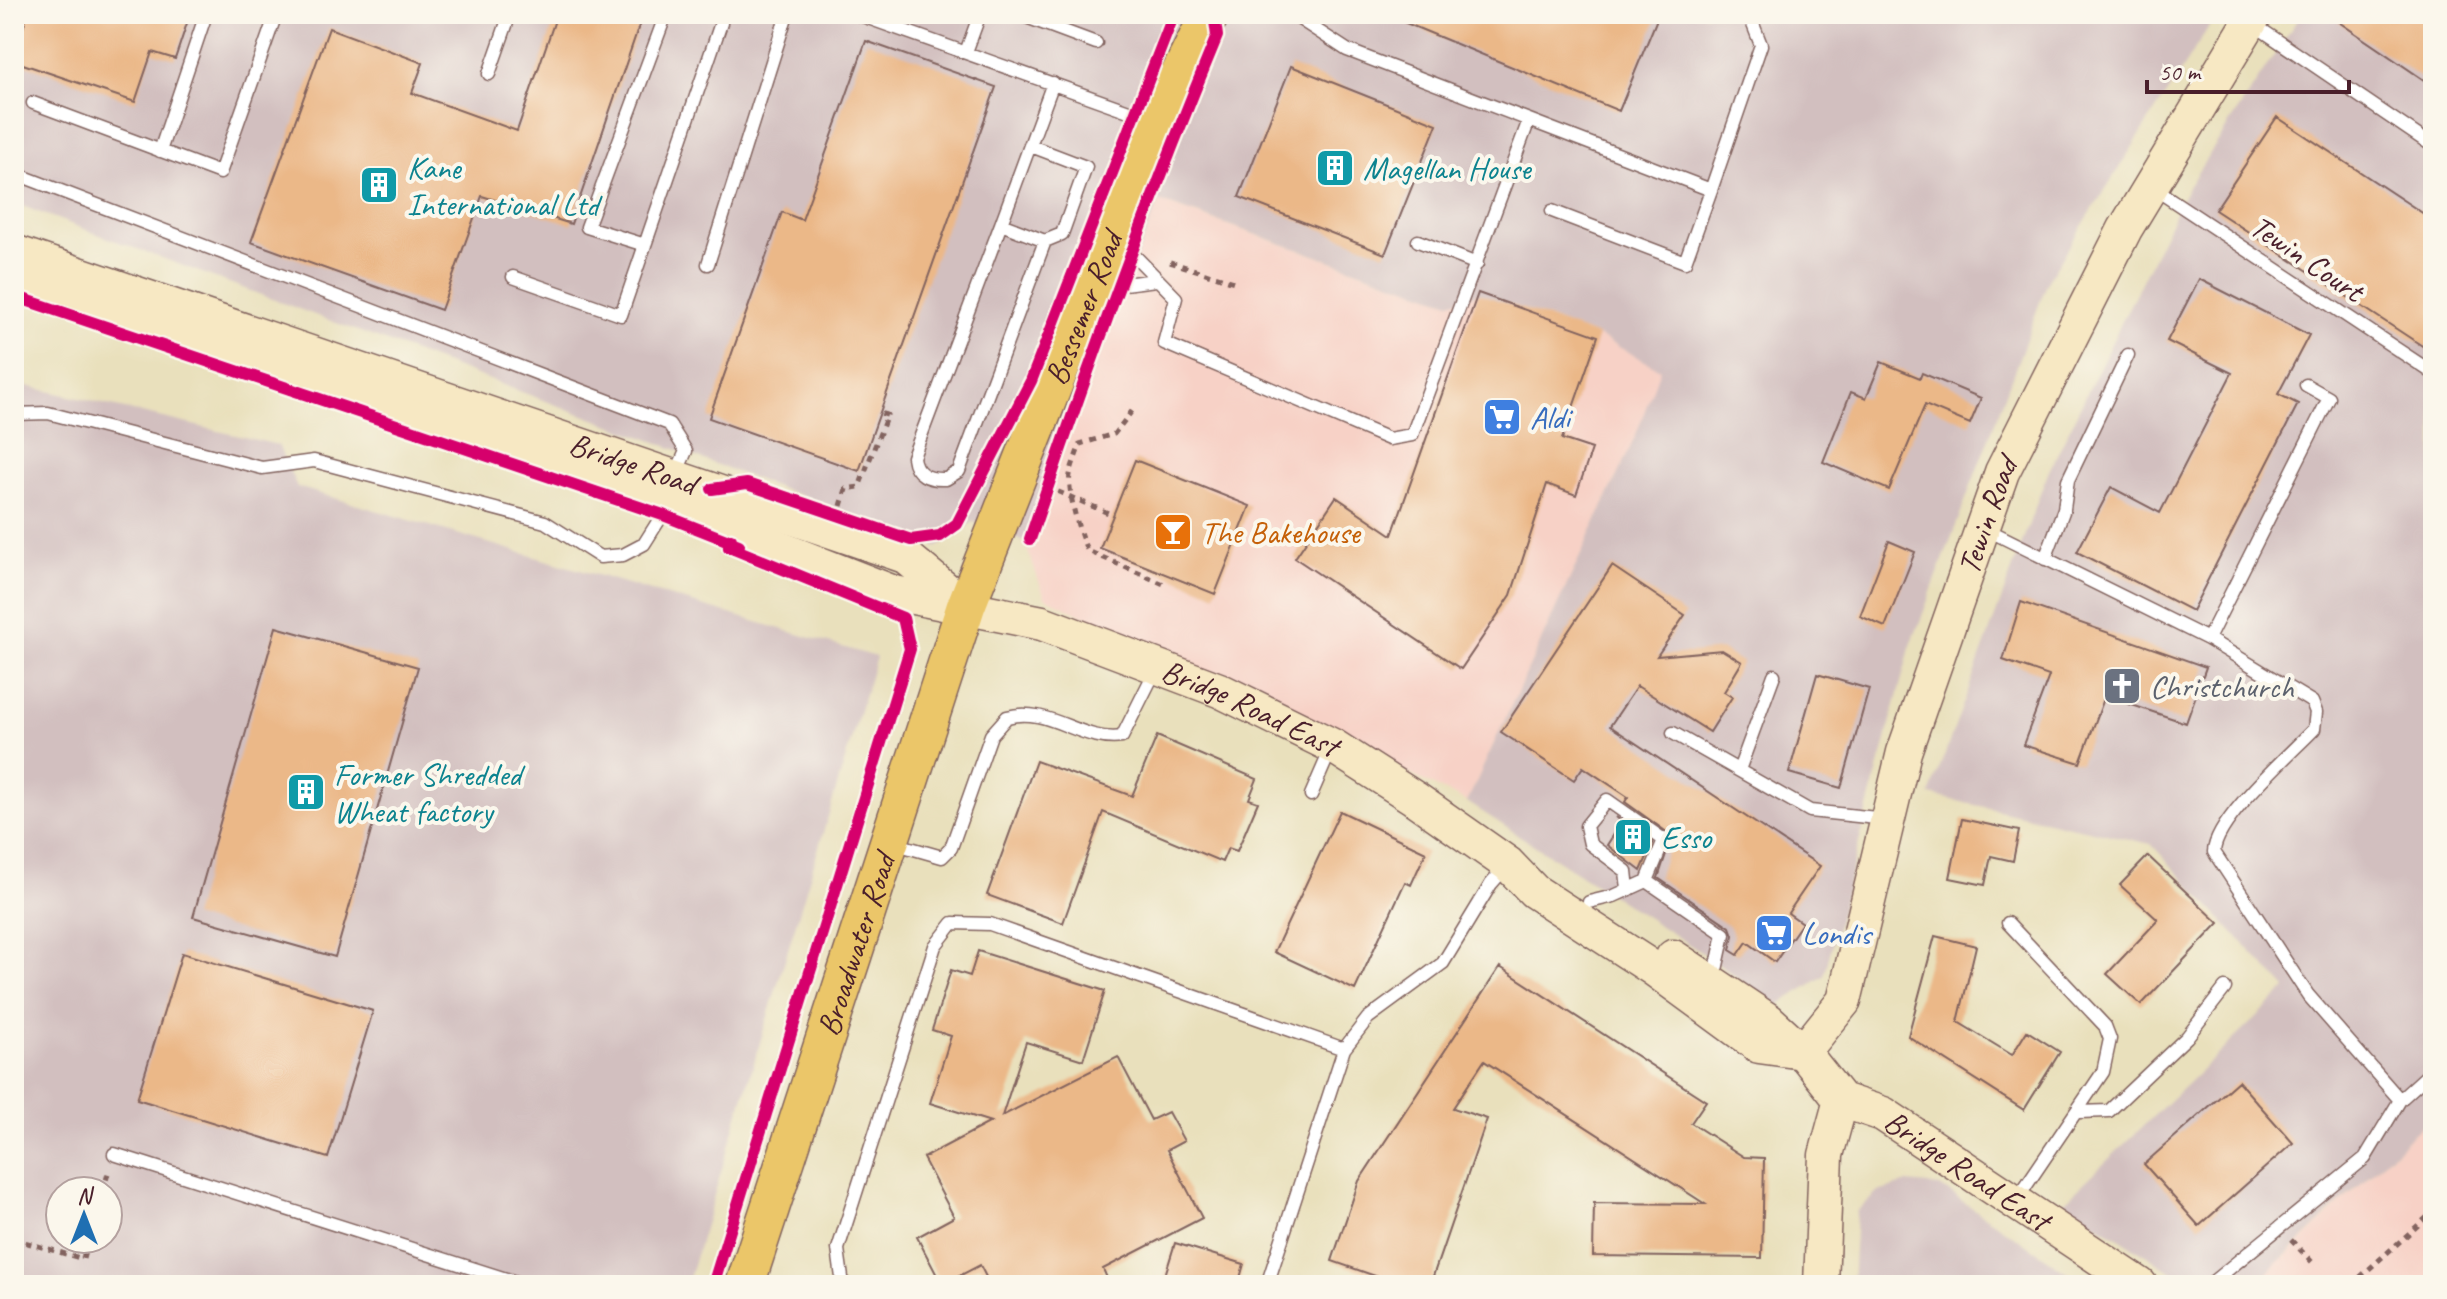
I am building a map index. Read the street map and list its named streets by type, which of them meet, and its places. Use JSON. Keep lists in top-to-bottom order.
{
  "streets": {
    "main road": ["Bessemer Road", "Broadwater Road"],
    "street": ["Bridge Road", "Tewin Road", "Bridge Road East"],
    "lane": ["Tewin Court"]
  },
  "crossings": [
    ["Tewin Court", "Tewin Road"],
    ["Bessemer Road", "Bridge Road"],
    ["Bessemer Road", "Bridge Road East"],
    ["Bessemer Road", "Broadwater Road"],
    ["Bridge Road", "Bridge Road East"],
    ["Bridge Road", "Broadwater Road"],
    ["Tewin Road", "Bridge Road East"],
    ["Bridge Road East", "Broadwater Road"]
  ],
  "places": {
    "building": [
      "Magellan House",
      "Kane International Ltd",
      "Former Shredded Wheat factory",
      "Esso"
    ],
    "supermarket": ["Aldi", "Londis"],
    "bar": ["The Bakehouse"],
    "church": ["Christchurch"]
  },
  "scale_bar": "50 m",
  "north": "top"
}
